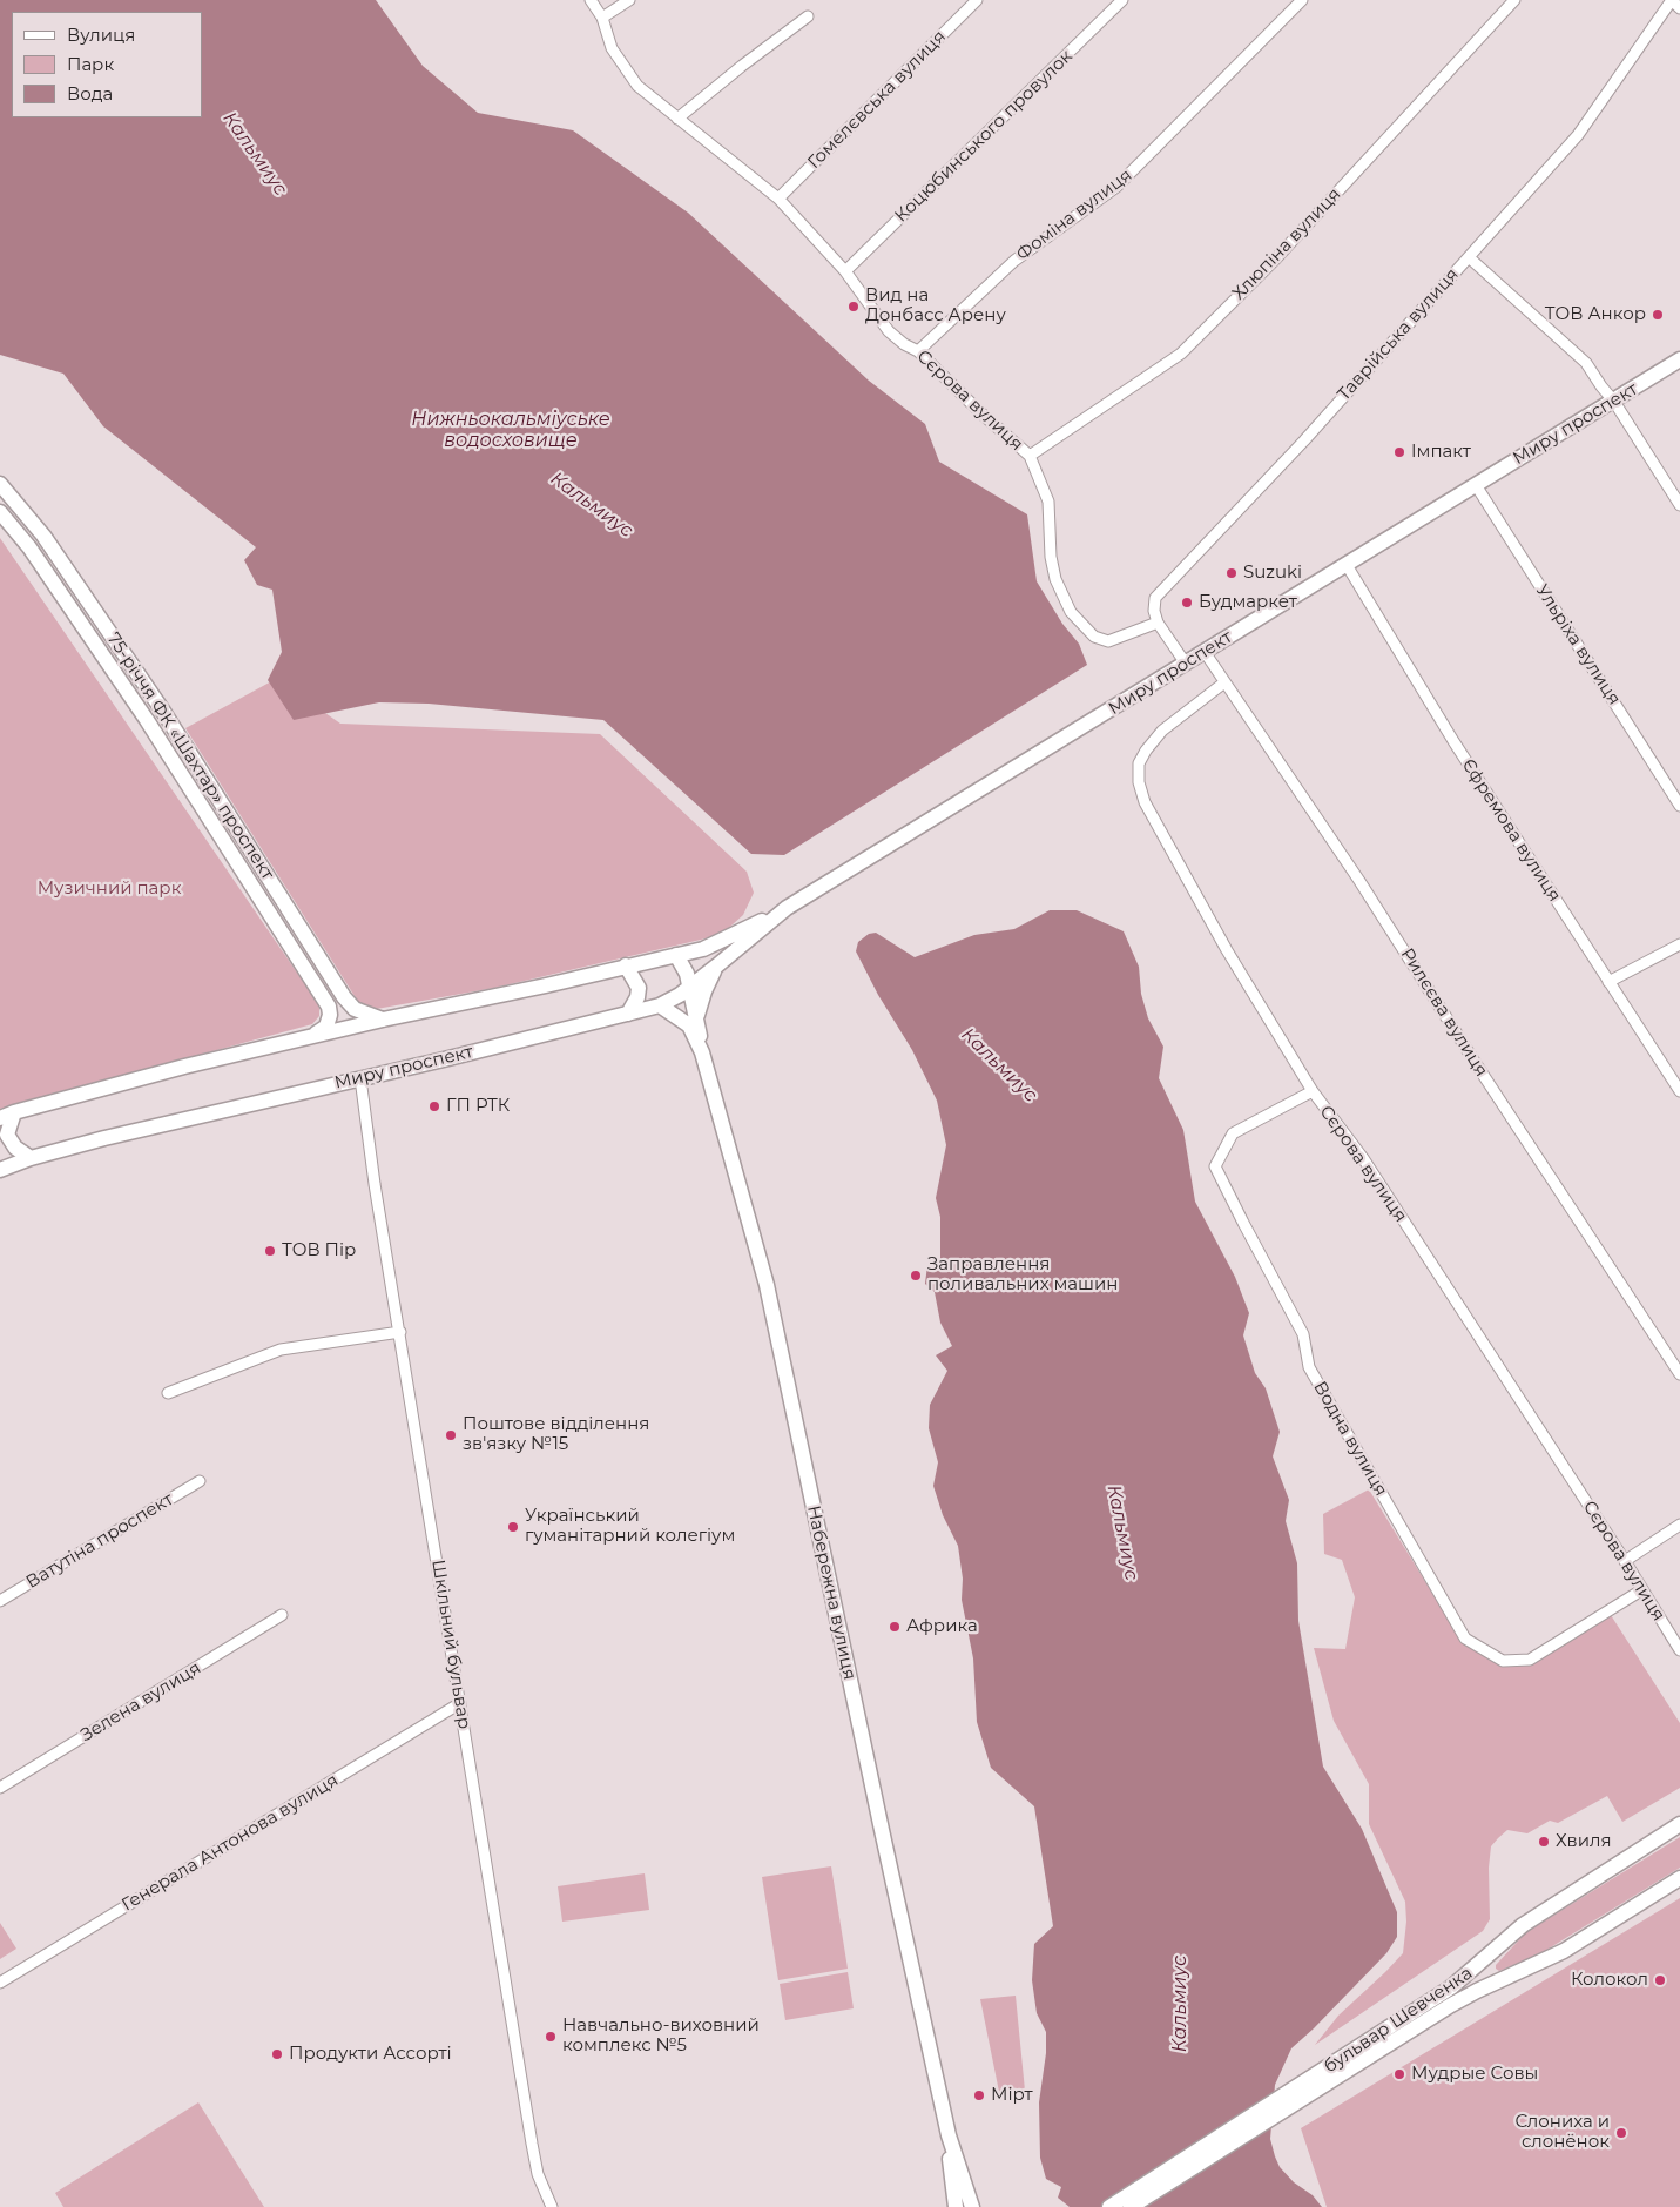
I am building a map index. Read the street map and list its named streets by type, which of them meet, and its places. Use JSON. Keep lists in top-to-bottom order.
{
  "streets": {
    "main road": [
      "Миру проспект",
      "75-річчя ФК «Шахтар» проспект",
      "Набережна вулиця",
      "бульвар Шевченка"
    ],
    "street": [
      "Гомелєвська вулиця",
      "Коцюбинського провулок",
      "Фоміна вулиця",
      "Хлюпіна вулиця",
      "Таврійська вулиця",
      "Сєрова вулиця",
      "Ульріха вулиця",
      "Єфремова вулиця",
      "Рилєєва вулиця",
      "Водна вулиця",
      "Ватутіна проспект",
      "Шкільний бульвар",
      "Зелена вулиця",
      "Генерала Антонова вулиця"
    ]
  },
  "crossings": [
    ["Гомелєвська вулиця", "Сєрова вулиця"],
    ["Коцюбинського провулок", "Сєрова вулиця"],
    ["Фоміна вулиця", "Сєрова вулиця"],
    ["Хлюпіна вулиця", "Сєрова вулиця"],
    ["Таврійська вулиця", "Сєрова вулиця"],
    ["Сєрова вулиця", "Рилєєва вулиця"],
    ["Сєрова вулиця", "Водна вулиця"],
    ["Миру проспект", "Ульріха вулиця"],
    ["Миру проспект", "75-річчя ФК «Шахтар» проспект"],
    ["Миру проспект", "Єфремова вулиця"],
    ["Миру проспект", "Рилєєва вулиця"],
    ["Миру проспект", "Шкільний бульвар"],
    ["Шкільний бульвар", "Генерала Антонова вулиця"]
  ],
  "water": ["Кальмиус", "Нижньокальміуське водосховище"],
  "parks": ["Музичний парк"],
  "places": [
    "Вид на Донбасс Арену",
    "ТОВ Анкор",
    "Iмпакт",
    "Suzuki",
    "Будмаркет",
    "ГП РТК",
    "ТОВ Пір",
    "Заправлення поливальних машин",
    "Поштове відділення зв'язку №15",
    "Український гуманітарний колегіум",
    "Африка",
    "Хвиля",
    "Колокол",
    "Навчально-виховний комплекс №5",
    "Продукти Ассорті",
    "Мудрые Совы",
    "Мірт",
    "Слониха и слонёнок"
  ],
  "legend": ["Вулиця", "Парк", "Вода"]
}
